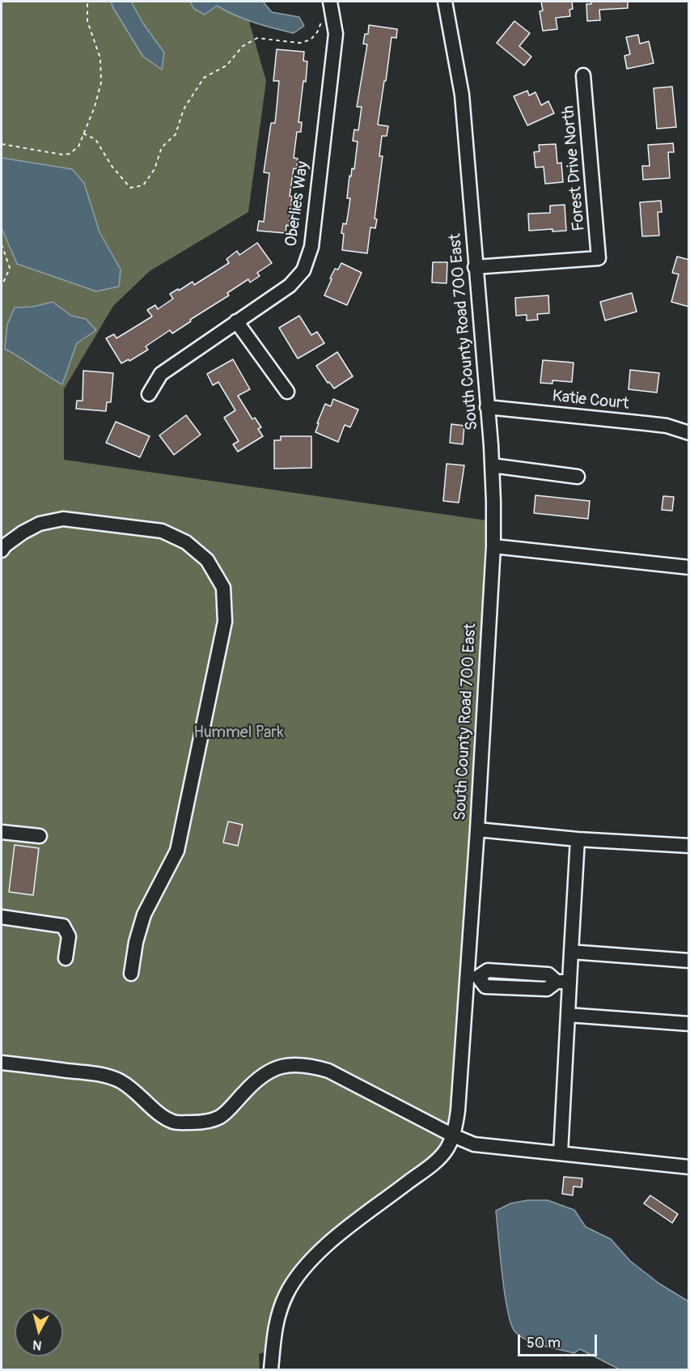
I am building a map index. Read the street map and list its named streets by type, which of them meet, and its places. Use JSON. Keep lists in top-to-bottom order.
{
  "streets": {
    "street": [
      "Forest Drive North",
      "Oberlies Way",
      "South County Road 700 East",
      "Katie Court"
    ]
  },
  "crossings": [
    ["Forest Drive North", "South County Road 700 East"],
    ["South County Road 700 East", "Katie Court"]
  ],
  "parks": ["Hummel Park"],
  "scale_bar": "50 m",
  "north": "bottom"
}
